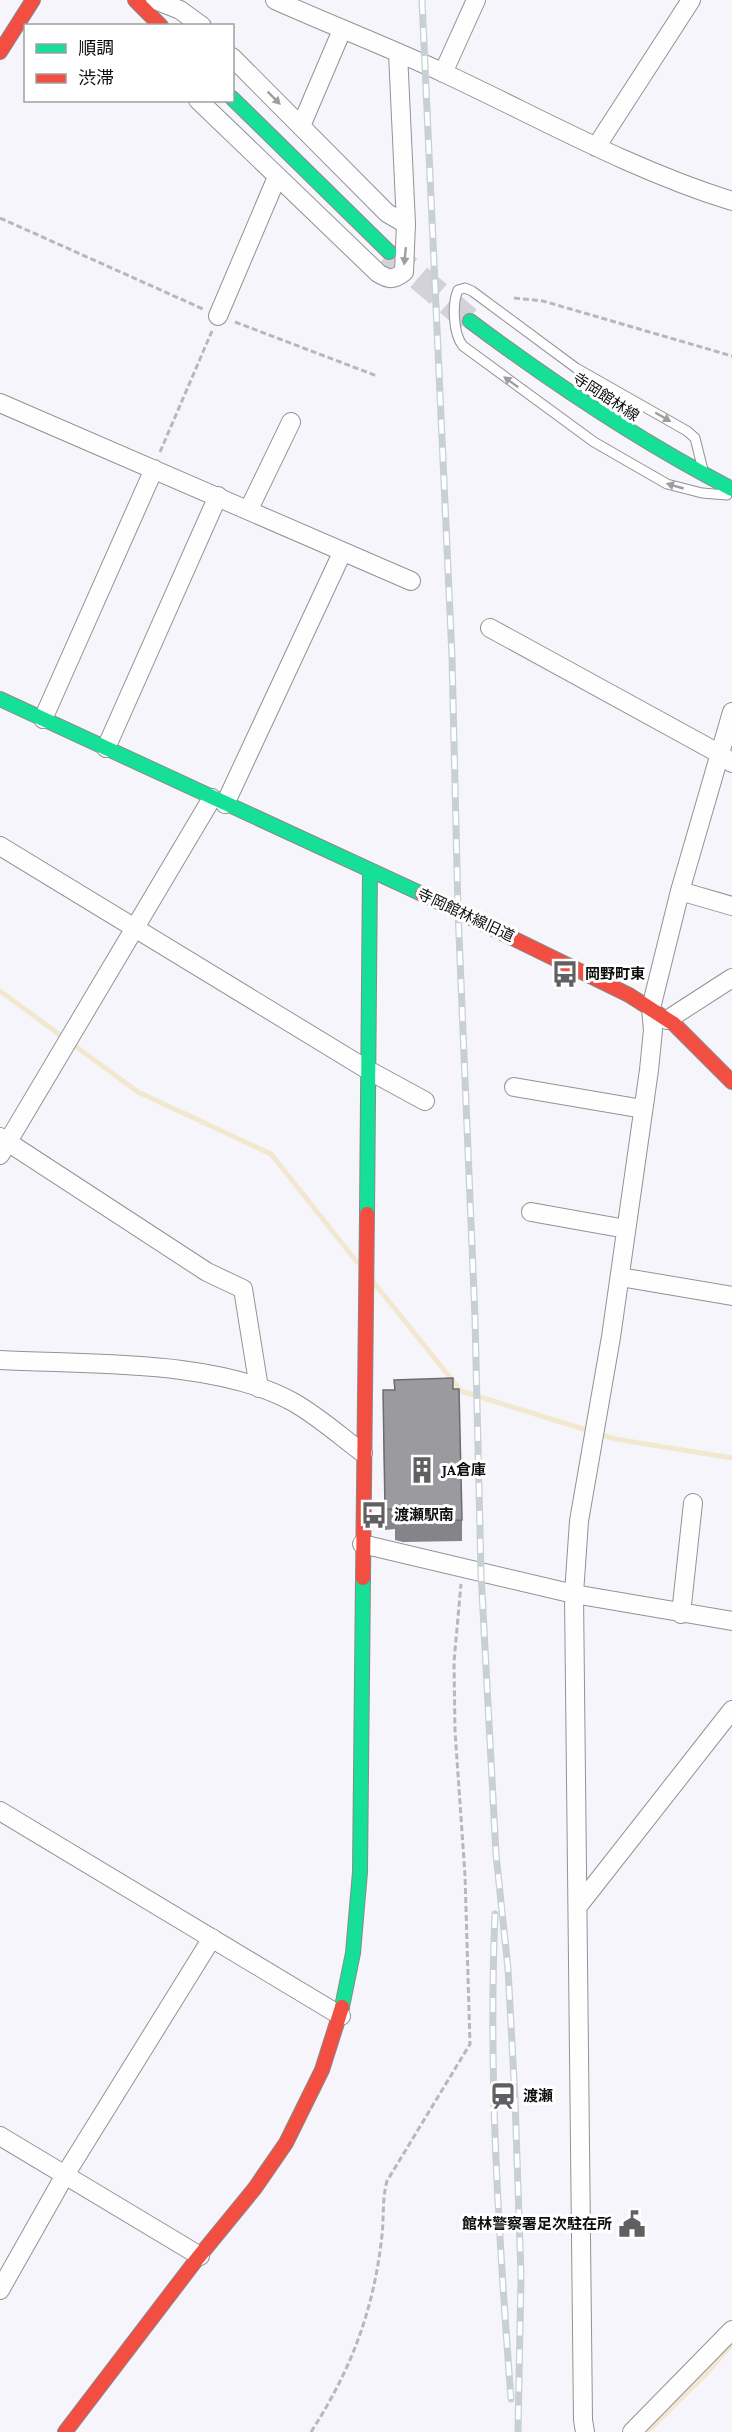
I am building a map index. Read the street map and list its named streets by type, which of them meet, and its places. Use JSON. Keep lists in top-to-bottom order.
{
  "streets": {
    "street": ["寺岡館林線", "寺岡館林線旧道"]
  },
  "places": {
    "bus stop": ["岡野町東", "渡瀬駅南"],
    "building": ["JA倉庫"],
    "station": ["渡瀬"],
    "public building": ["館林警察署足次駐在所"]
  },
  "legend": ["順調", "渋滞"]
}
